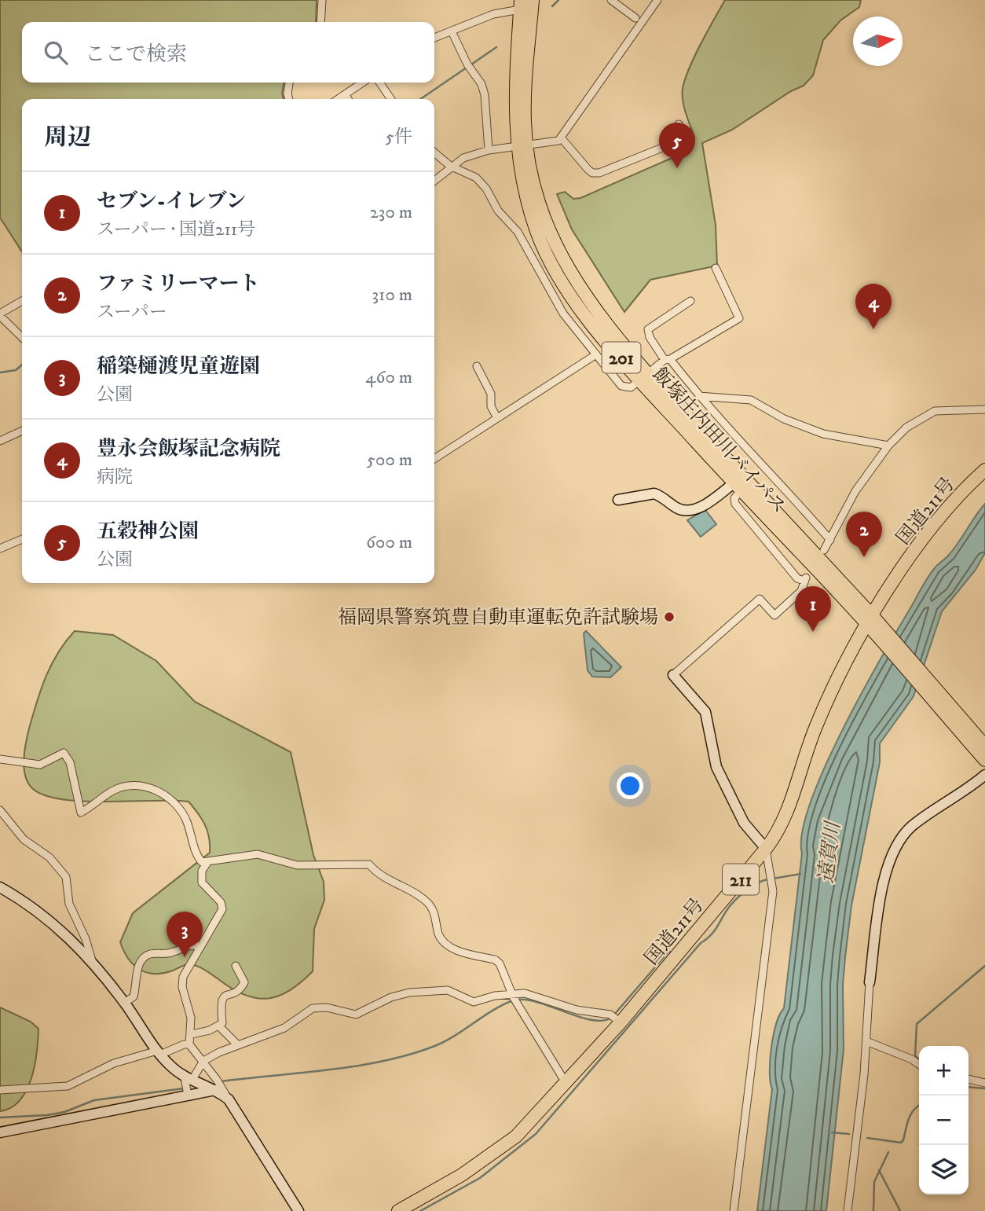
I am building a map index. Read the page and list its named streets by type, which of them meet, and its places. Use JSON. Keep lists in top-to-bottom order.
{
  "streets": {
    "highway": [
      "201",
      "飯塚庄内田川バイパス",
      "国道211号",
      "211"
    ]
  },
  "crossings": [
    ["飯塚庄内田川バイパス", "国道211号"]
  ],
  "water": ["遠賀川"],
  "places": ["福岡県警察筑豊自動車運転免許試験場"],
  "north": "right",
  "page": {
    "search": "ここで検索",
    "heading": ["周辺", "5件"],
    "pins": [
      "5",
      "4",
      "2",
      "1",
      "3"
    ],
    "list": [
      {
        "mark": "1",
        "name": "セブン-イレブン",
        "note": "スーパー · 国道211号",
        "value": "230 m"
      },
      {
        "mark": "2",
        "name": "ファミリーマート",
        "note": "スーパー",
        "value": "310 m"
      },
      {
        "mark": "3",
        "name": "稲築樋渡児童遊園",
        "note": "公園",
        "value": "460 m"
      },
      {
        "mark": "4",
        "name": "豊永会飯塚記念病院",
        "note": "病院",
        "value": "500 m"
      },
      {
        "mark": "5",
        "name": "五穀神公園",
        "note": "公園",
        "value": "600 m"
      }
    ],
    "map_buttons": ["+", "−"]
  }
}
